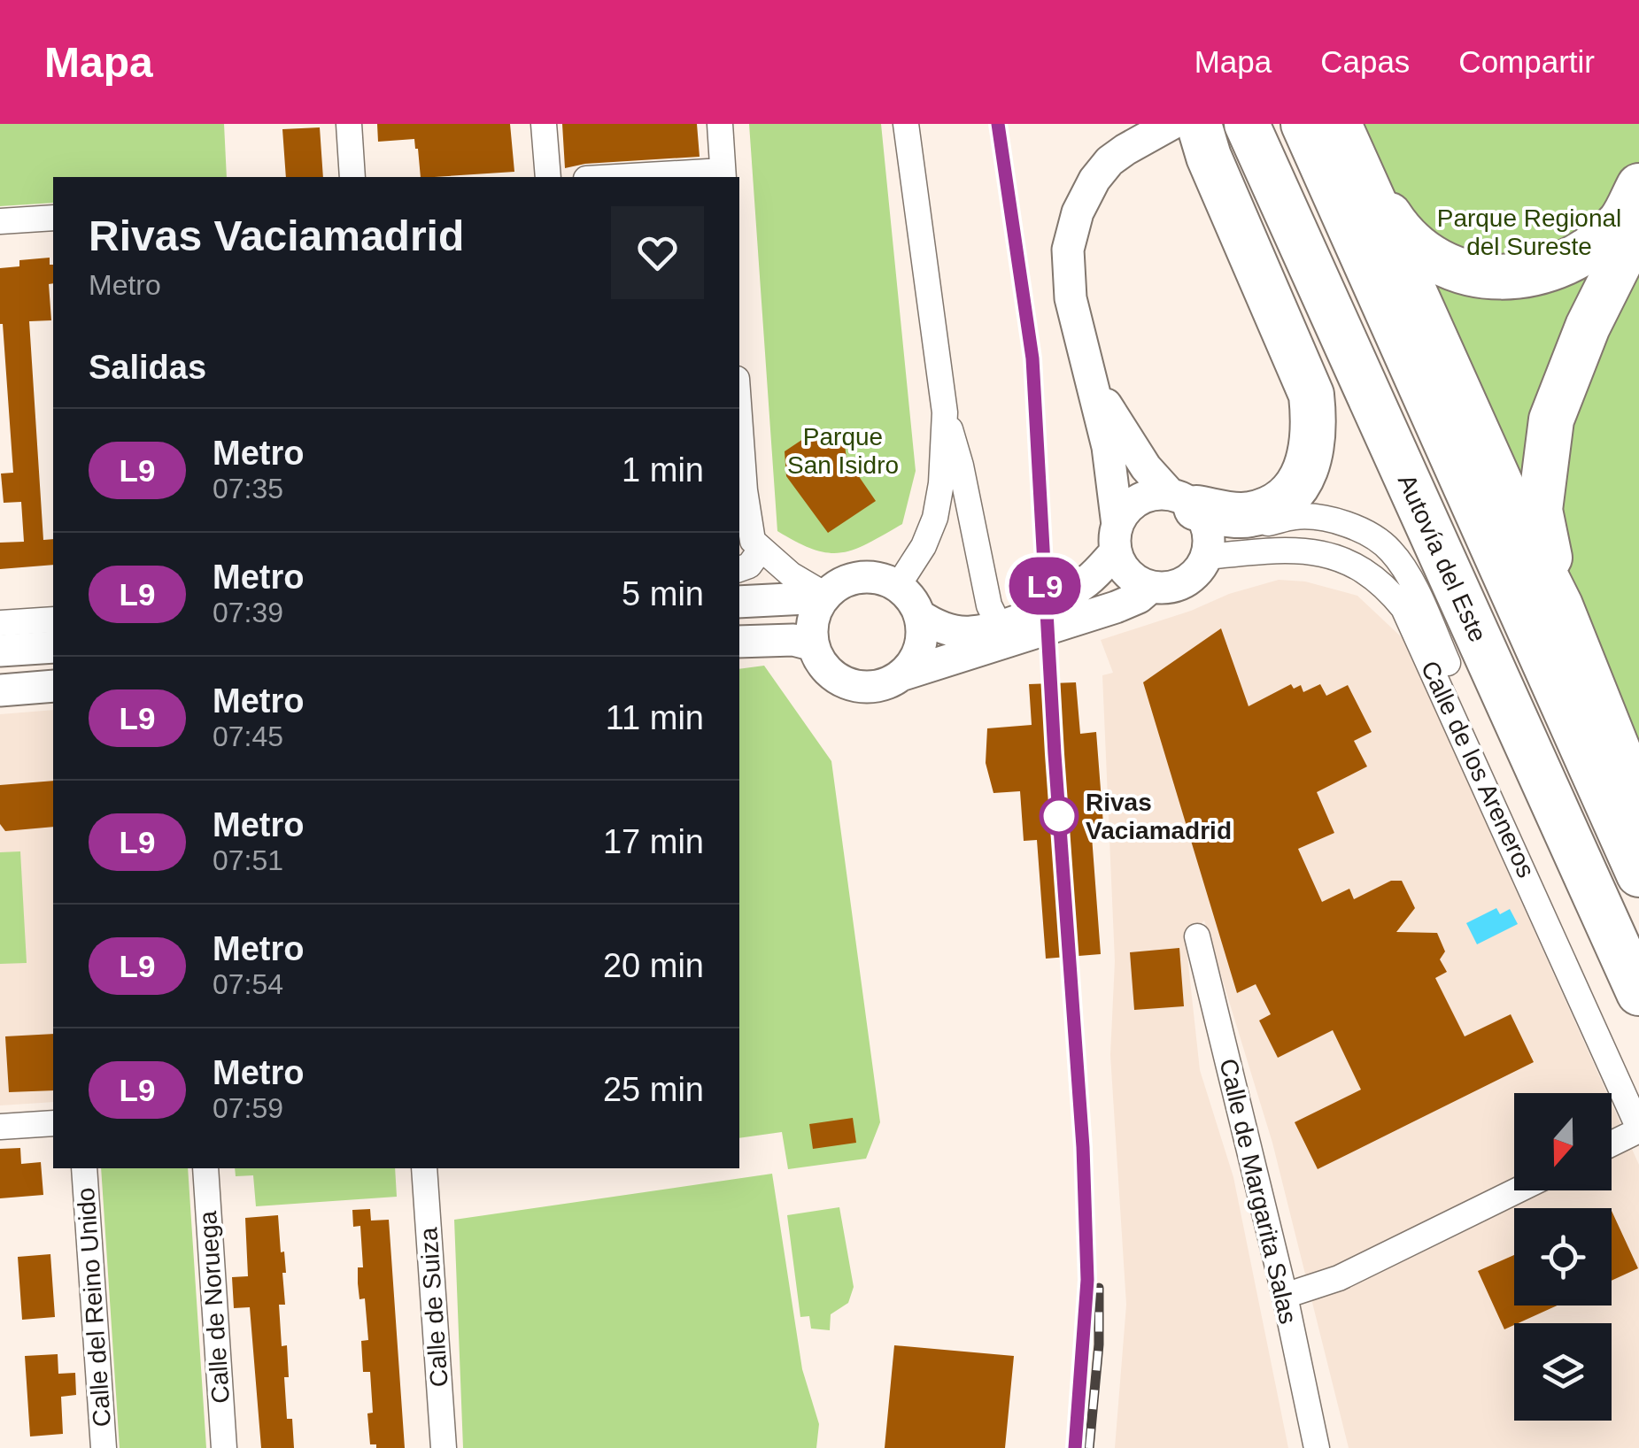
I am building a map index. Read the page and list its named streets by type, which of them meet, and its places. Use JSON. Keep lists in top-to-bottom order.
{
  "streets": {
    "highway": ["Autovía del Este"],
    "street": [
      "Calle de los Areneros",
      "Calle de Margarita Salas",
      "Calle del Reino Unido",
      "Calle de Noruega",
      "Calle de Suiza"
    ]
  },
  "parks": ["Parque Regional del Sureste", "Parque San Isidro"],
  "places": ["Rivas Vaciamadrid"],
  "lines": ["metro line L9"],
  "north": "bottom",
  "page": {
    "header": "Mapa",
    "nav": ["Mapa", "Capas", "Compartir"],
    "on_map": "L9",
    "heading": [
      ["Rivas Vaciamadrid", "Metro"],
      "Salidas"
    ],
    "list": [
      {
        "mark": "L9",
        "name": "Metro",
        "note": "07:35",
        "value": "1 min"
      },
      {
        "mark": "L9",
        "name": "Metro",
        "note": "07:39",
        "value": "5 min"
      },
      {
        "mark": "L9",
        "name": "Metro",
        "note": "07:45",
        "value": "11 min"
      },
      {
        "mark": "L9",
        "name": "Metro",
        "note": "07:51",
        "value": "17 min"
      },
      {
        "mark": "L9",
        "name": "Metro",
        "note": "07:54",
        "value": "20 min"
      },
      {
        "mark": "L9",
        "name": "Metro",
        "note": "07:59",
        "value": "25 min"
      }
    ]
  }
}
